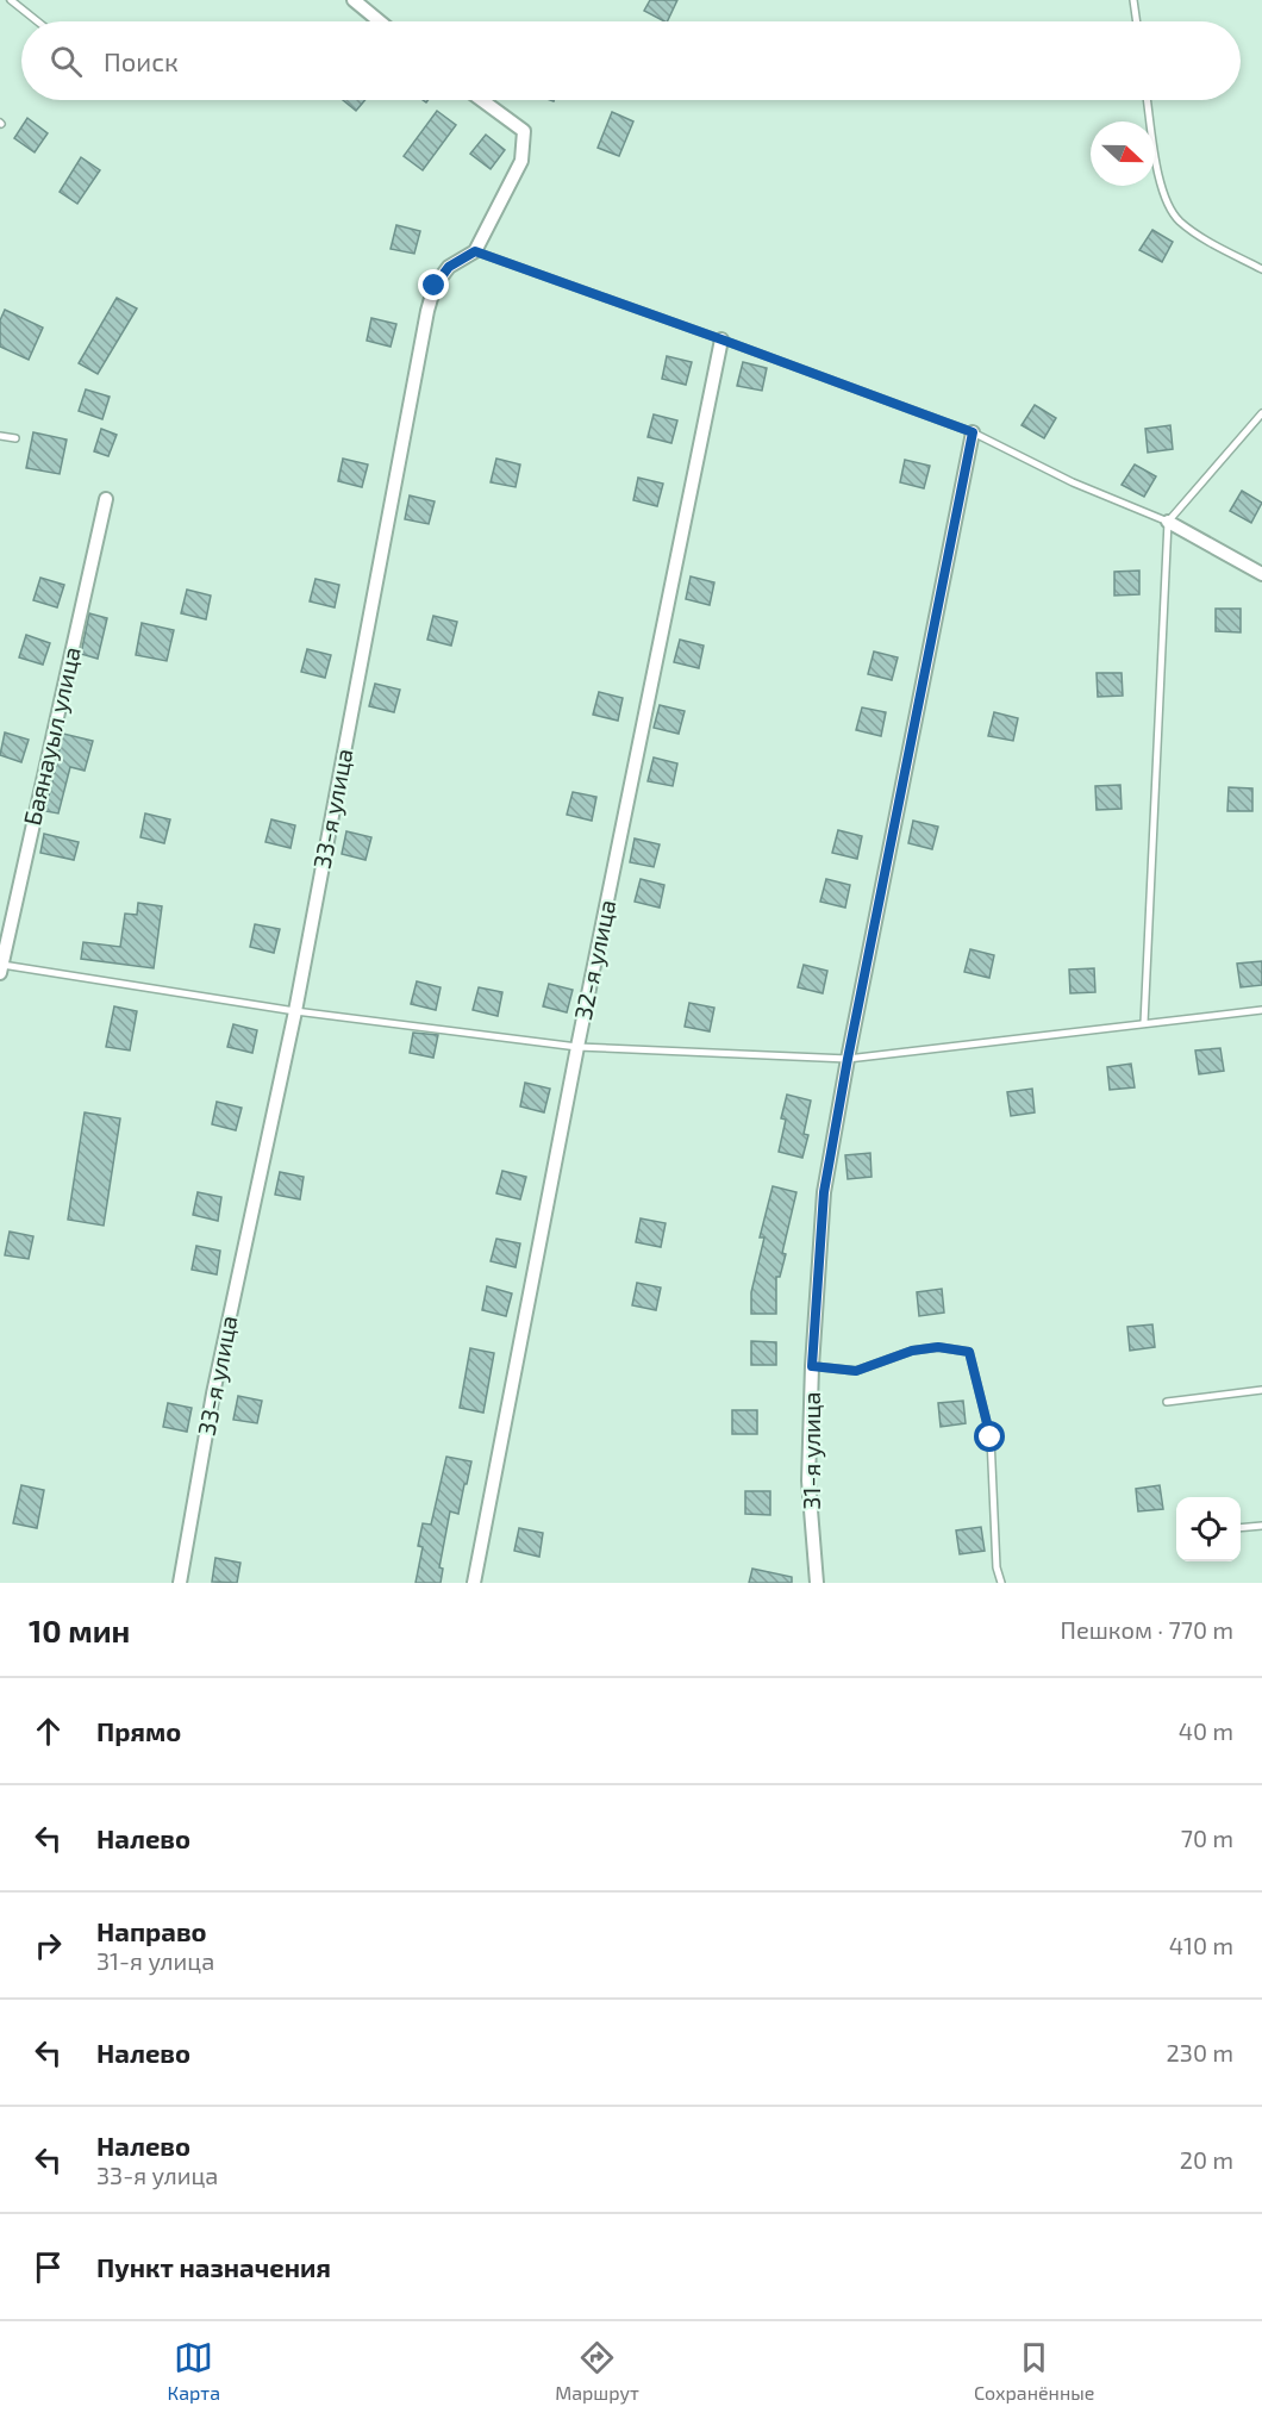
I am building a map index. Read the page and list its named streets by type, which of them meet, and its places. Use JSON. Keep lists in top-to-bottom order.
{
  "streets": {
    "street": [
      "Баянауыл улица",
      "33-я улица",
      "32-я улица",
      "31-я улица"
    ]
  },
  "north": "right",
  "page": {
    "search": "Поиск",
    "heading": ["10 мин", "Пешком · 770 m"],
    "list": [
      ["Прямо", "40 m"],
      ["Налево", "70 m"],
      ["Направо", "31-я улица", "410 m"],
      ["Налево", "230 m"],
      ["Налево", "33-я улица", "20 m"],
      "Пункт назначения"
    ],
    "nav": ["Карта", "Маршрут", "Сохранённые"]
  }
}
